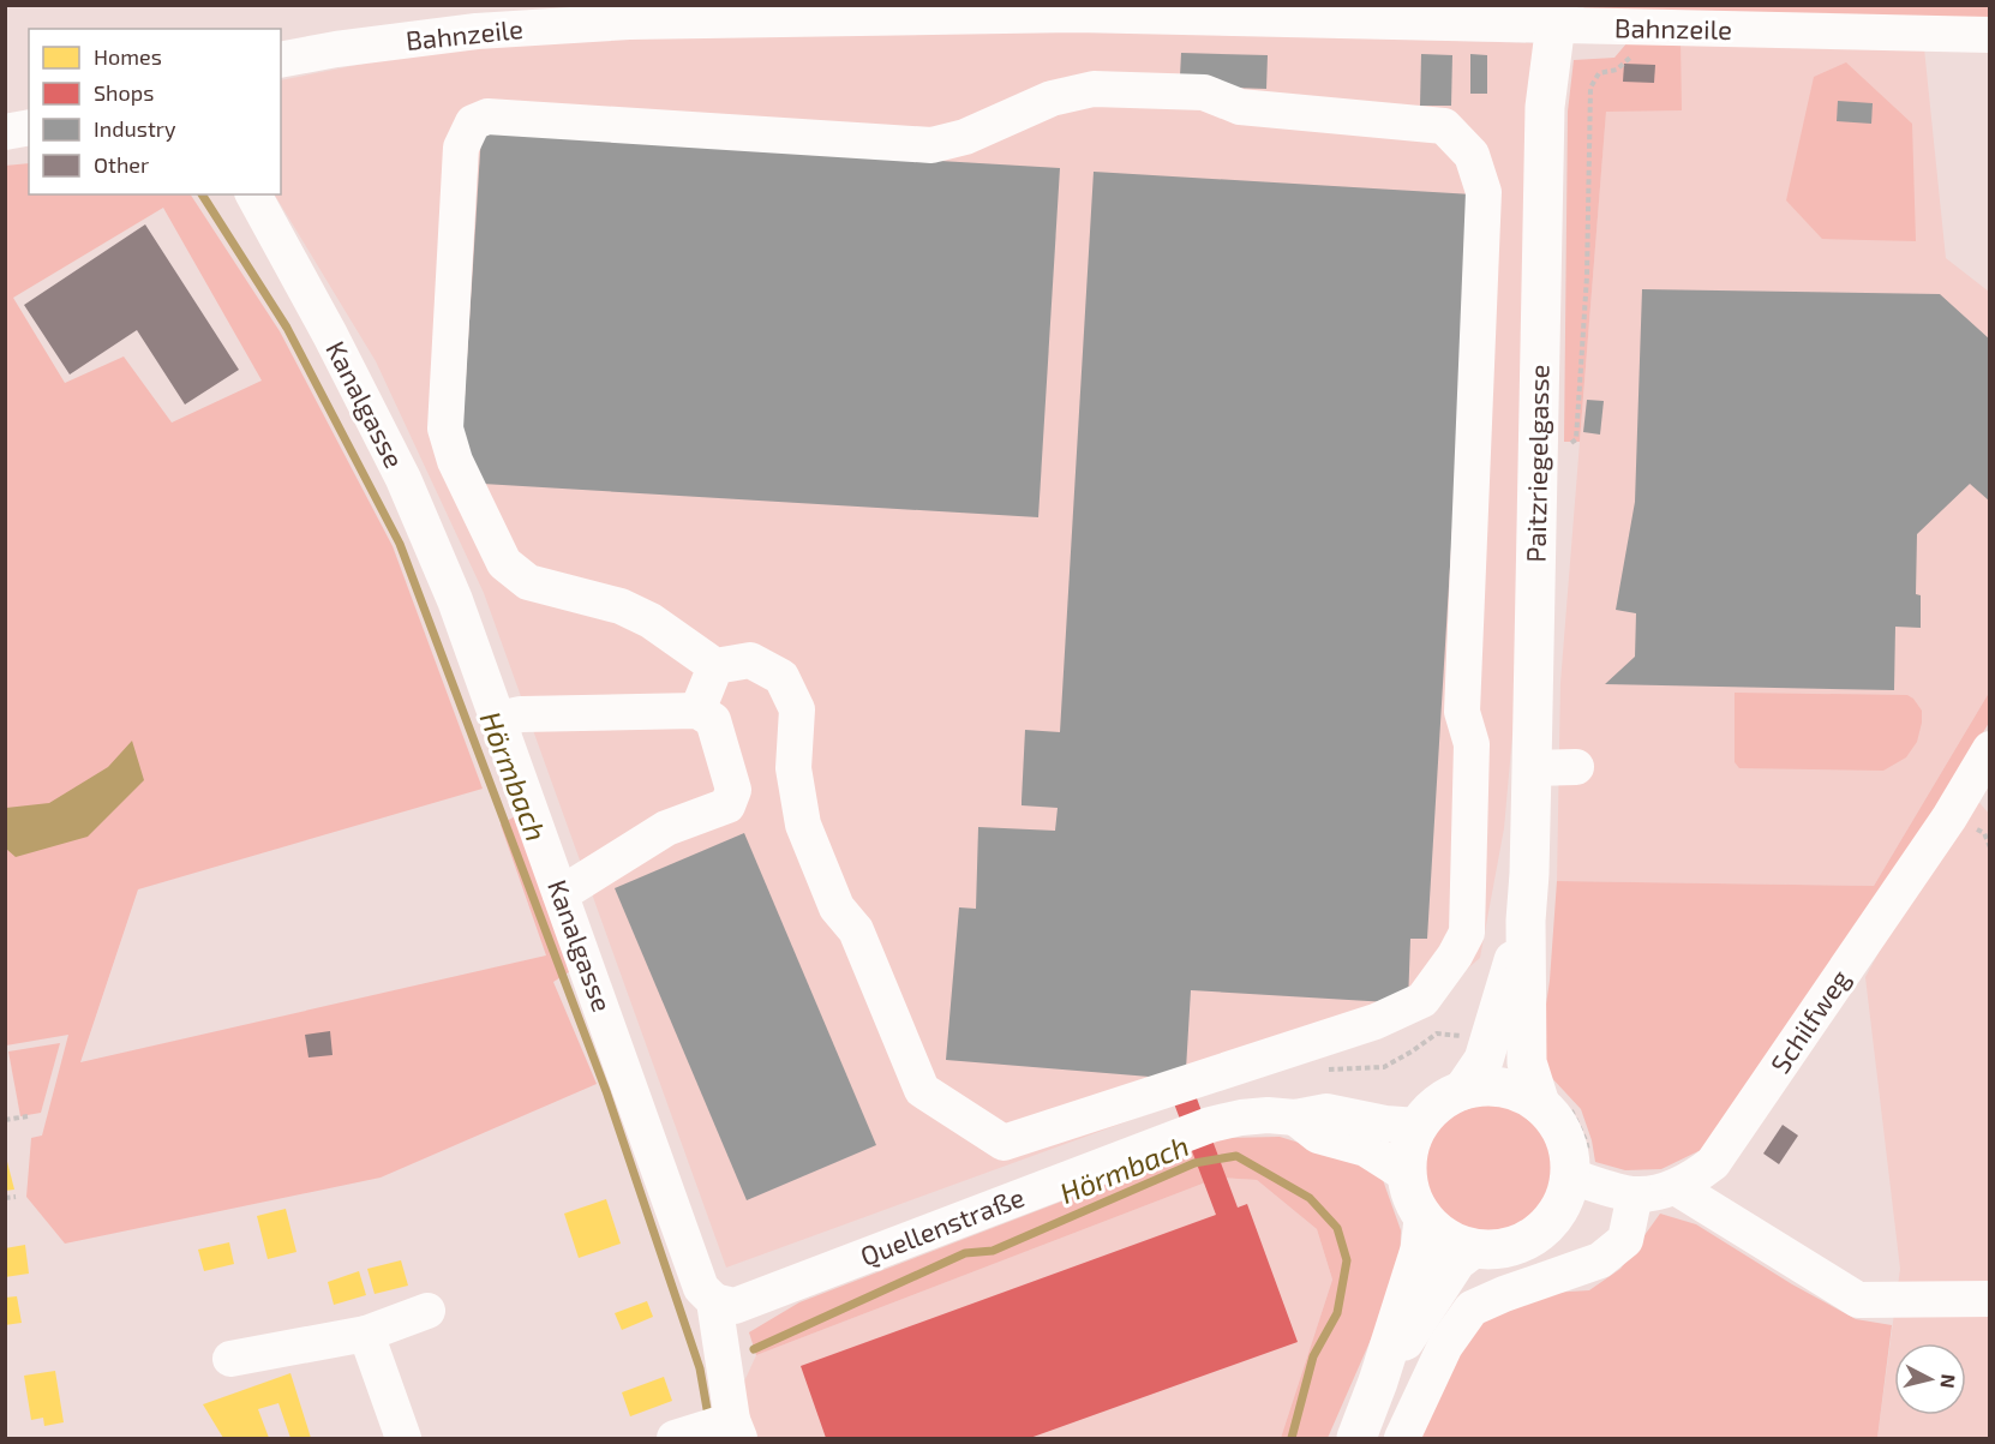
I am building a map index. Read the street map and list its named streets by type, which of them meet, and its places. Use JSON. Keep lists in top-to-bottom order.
{
  "streets": {
    "main road": ["Paitzriegelgasse"],
    "street": [
      "Bahnzeile",
      "Kanalgasse",
      "Schilfweg",
      "Quellenstraße"
    ]
  },
  "crossings": [
    ["Bahnzeile", "Paitzriegelgasse"],
    ["Kanalgasse", "Quellenstraße"],
    ["Paitzriegelgasse", "Schilfweg"],
    ["Paitzriegelgasse", "Quellenstraße"],
    ["Schilfweg", "Quellenstraße"]
  ],
  "water": ["Hörmbach"],
  "legend": [
    "Homes",
    "Shops",
    "Industry",
    "Other"
  ],
  "north": "right"
}
